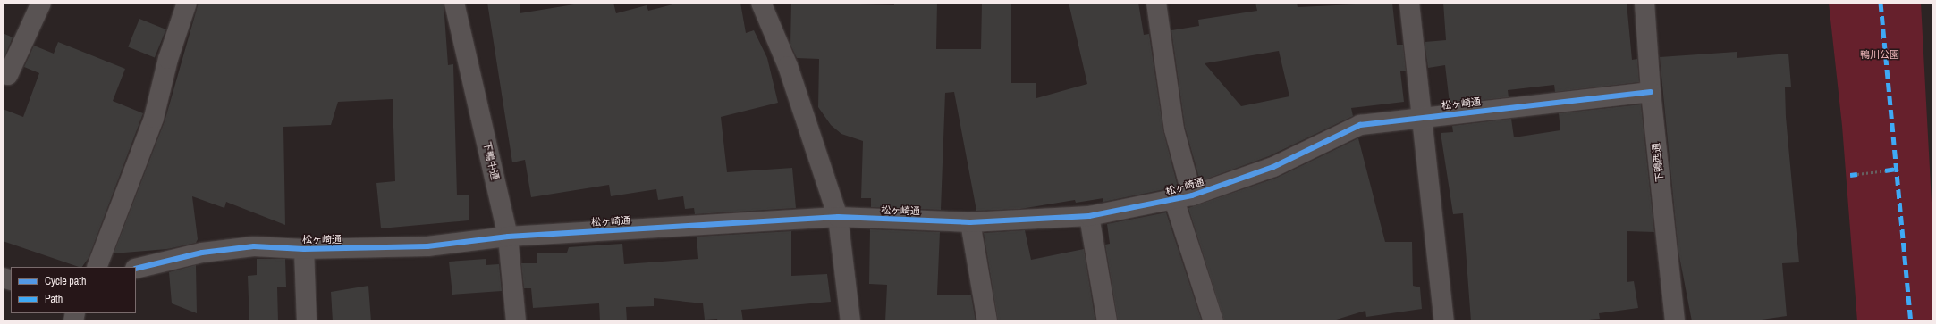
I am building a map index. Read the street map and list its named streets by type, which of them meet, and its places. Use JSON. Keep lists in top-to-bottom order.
{
  "streets": {
    "street": ["松ヶ崎通", "下鴨中通", "下鴨西通"]
  },
  "crossings": [
    ["松ヶ崎通", "下鴨中通"],
    ["松ヶ崎通", "下鴨西通"]
  ],
  "parks": ["鴨川公園"],
  "legend": ["Cycle path", "Path"]
}
